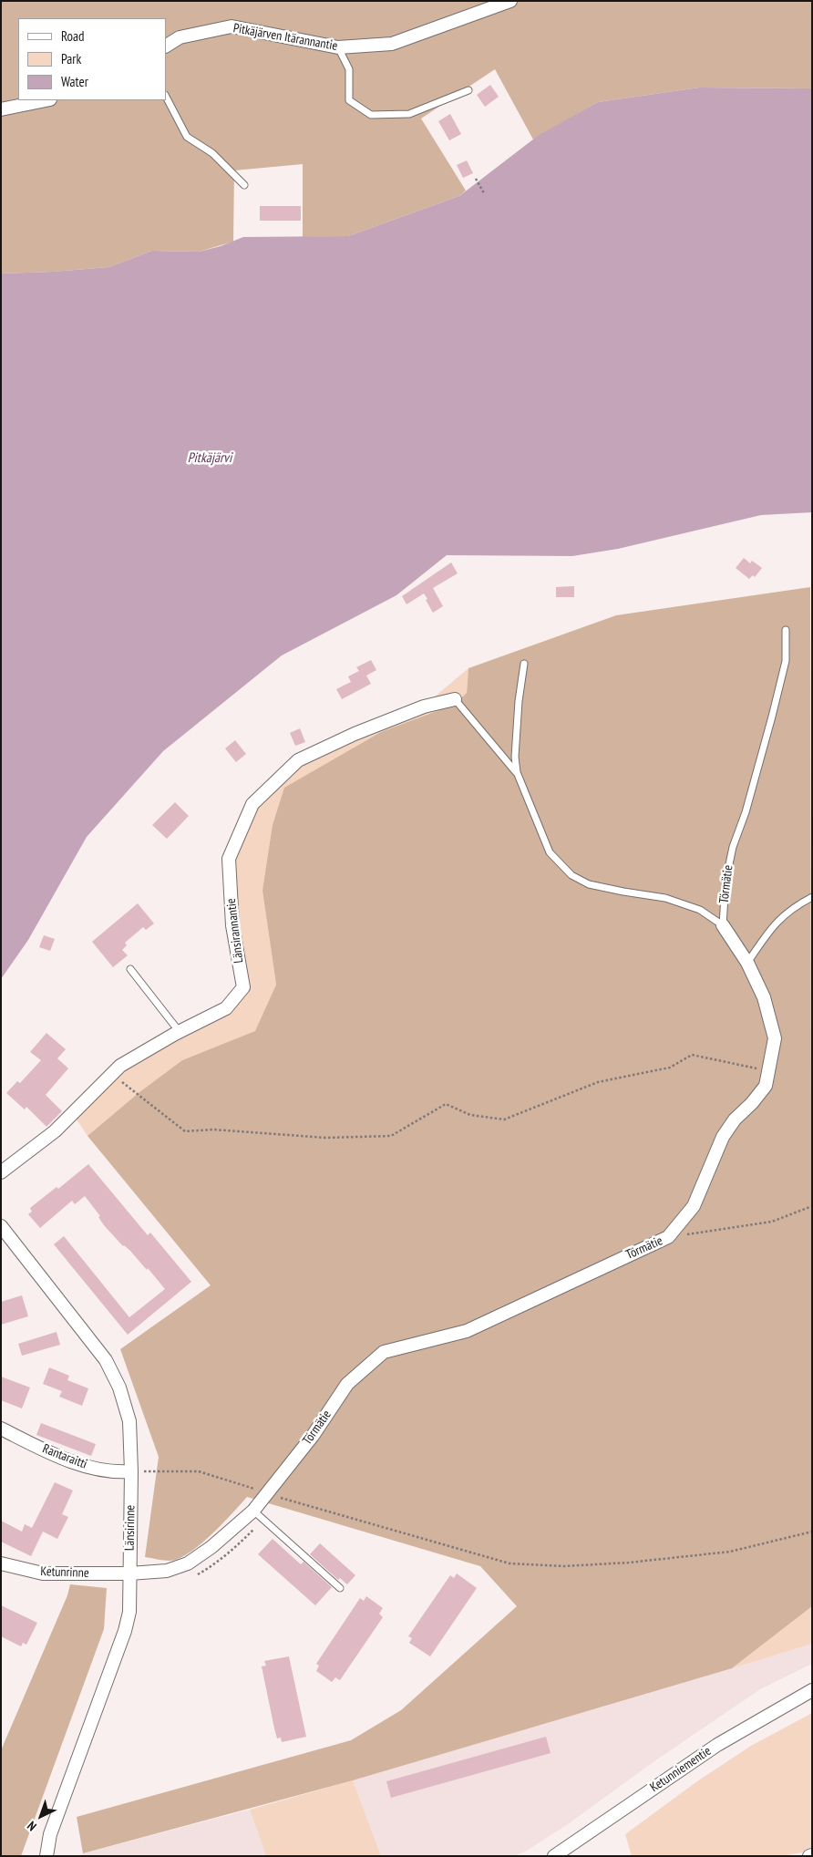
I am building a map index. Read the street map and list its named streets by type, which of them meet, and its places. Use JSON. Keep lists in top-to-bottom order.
{
  "streets": {
    "street": [
      "Pitkäjärven Itärannantie",
      "Törmätie",
      "Länsirannantie",
      "Rantaraitti",
      "Länsirinne",
      "Ketunrinne",
      "Ketunniementie"
    ]
  },
  "crossings": [
    ["Törmätie", "Länsirinne"],
    ["Törmätie", "Ketunrinne"],
    ["Rantaraitti", "Länsirinne"],
    ["Länsirinne", "Ketunrinne"]
  ],
  "water": ["Pitkäjärvi"],
  "legend": ["Road", "Park", "Water"],
  "north": "bottom left"
}
